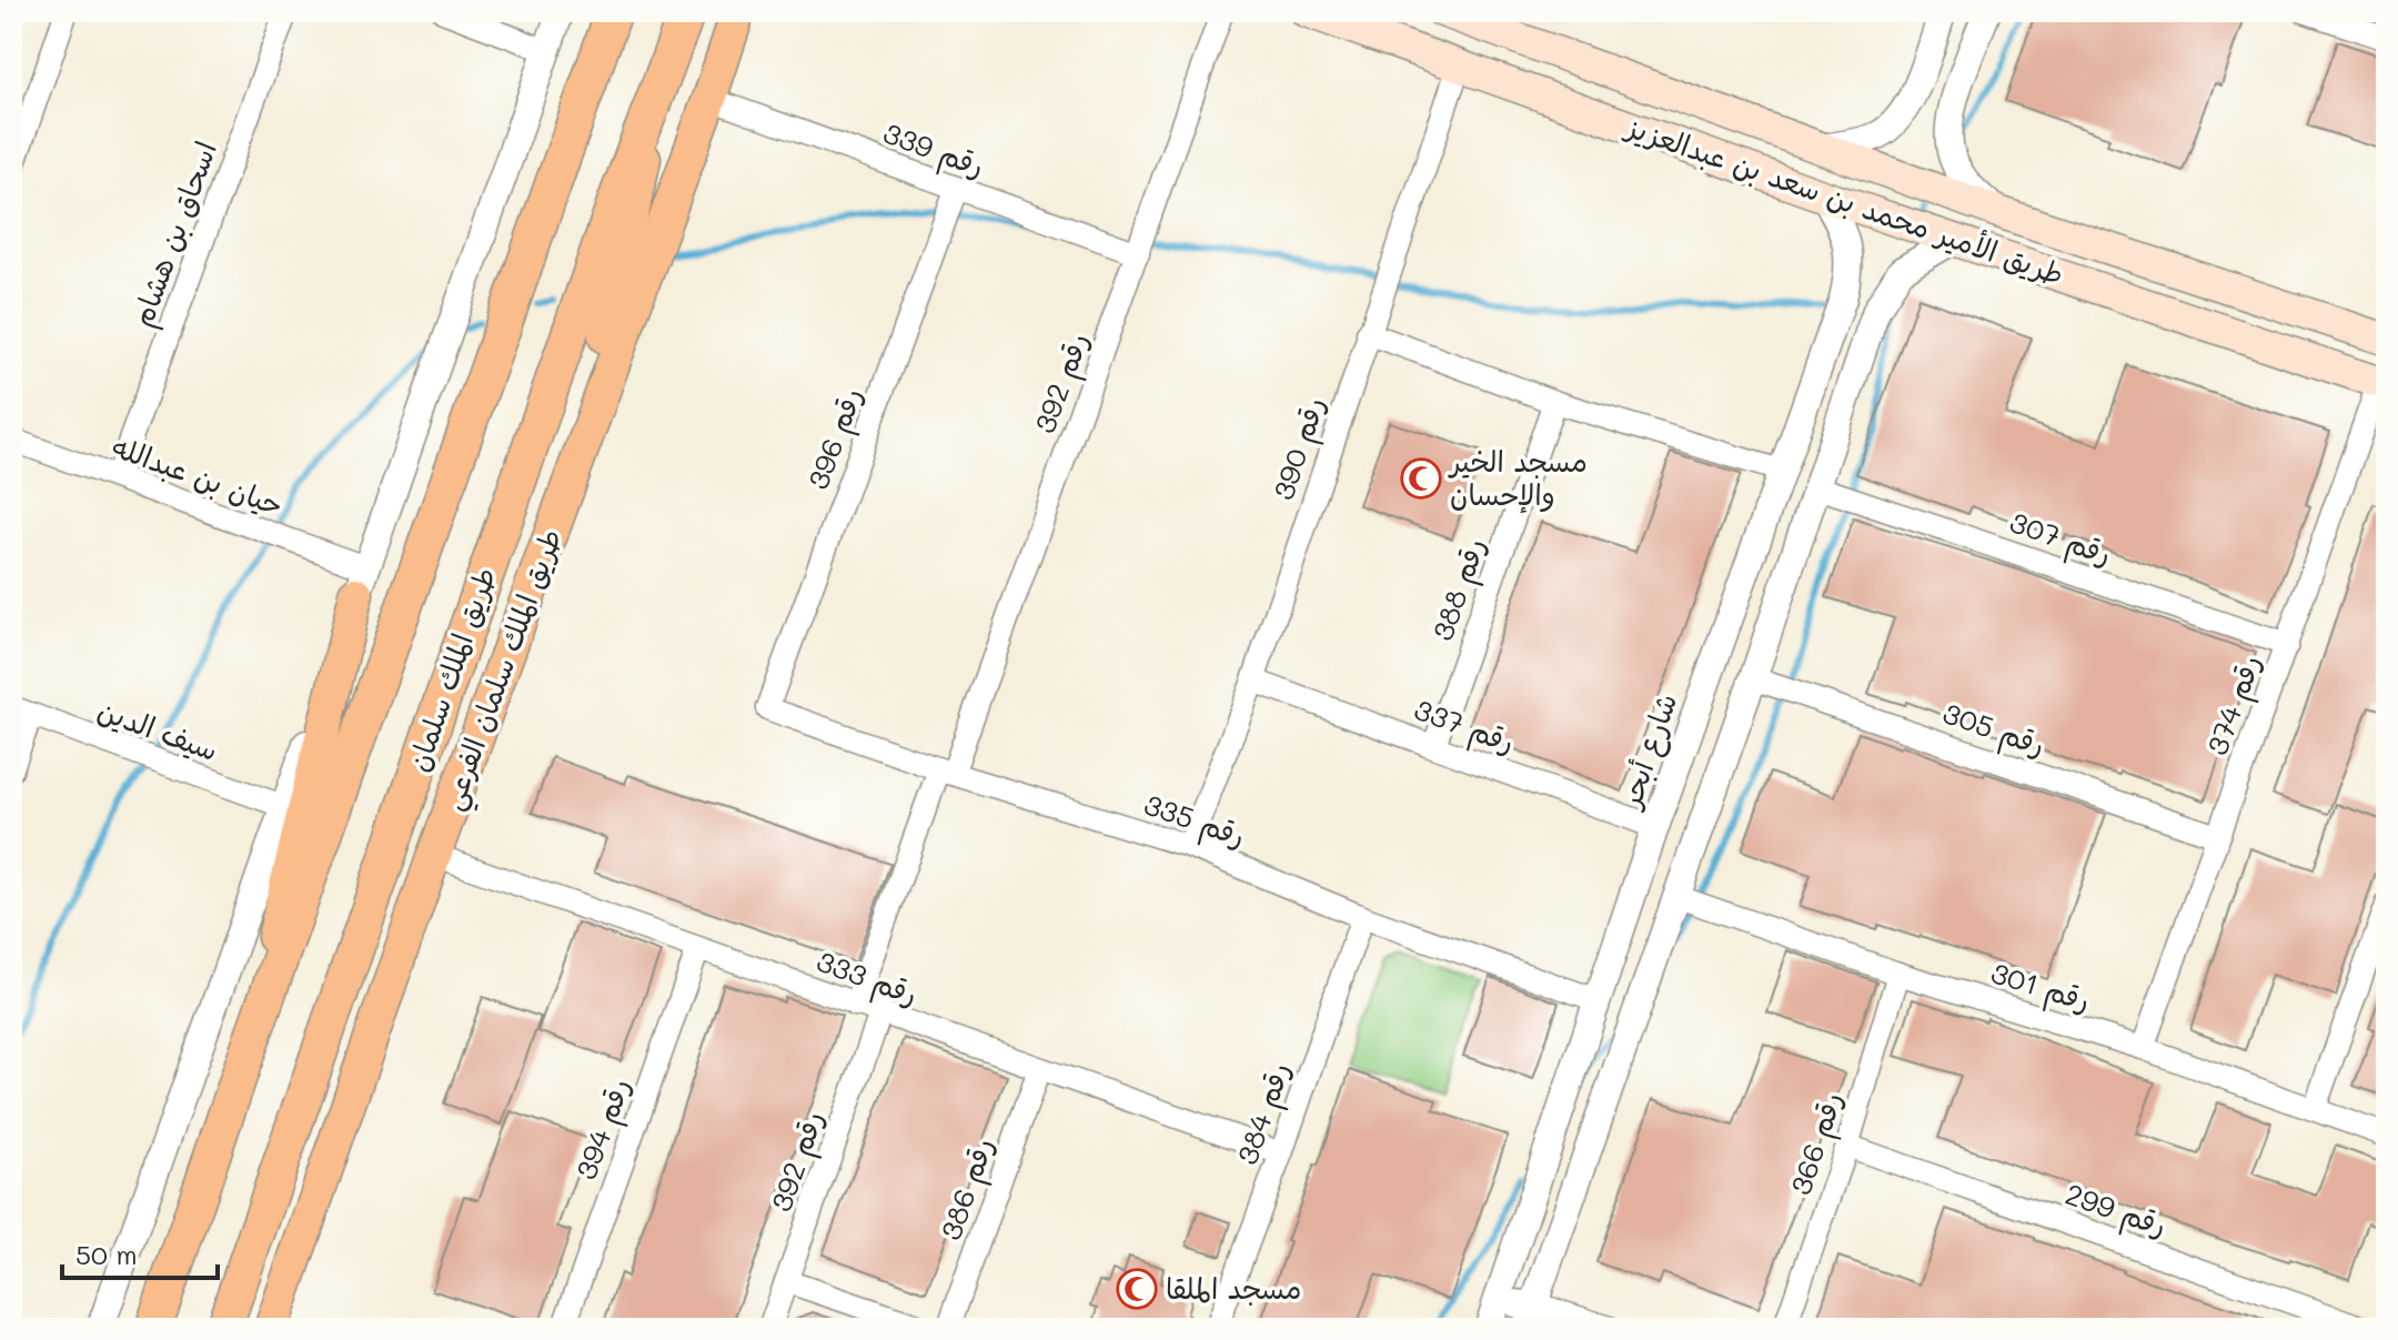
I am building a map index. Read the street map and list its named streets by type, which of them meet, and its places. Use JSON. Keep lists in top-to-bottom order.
{
  "streets": {
    "highway": ["طريق الملك سلمان"],
    "main road": ["طريق الأمير محمد بن سعد بن عبدالعزيز", "طريق الملك سلمان الفرعي"],
    "street": [
      "رقم 339",
      "اسحاق بن هشام",
      "رقم 392",
      "رقم 396",
      "رقم 390",
      "حيان بن عبدالله",
      "رقم 307",
      "رقم 388",
      "رقم 374",
      "رقم 337",
      "رقم 305",
      "سيف الدين",
      "شارع أبحر",
      "رقم 335",
      "رقم 333",
      "رقم 301",
      "رقم 384",
      "رقم 394",
      "رقم 366",
      "رقم 386",
      "رقم 299"
    ]
  },
  "crossings": [
    ["رقم 339", "رقم 392"],
    ["رقم 339", "رقم 396"],
    ["رقم 339", "طريق الملك سلمان الفرعي"],
    ["طريق الأمير محمد بن سعد بن عبدالعزيز", "رقم 390"],
    ["طريق الأمير محمد بن سعد بن عبدالعزيز", "رقم 374"],
    ["طريق الأمير محمد بن سعد بن عبدالعزيز", "شارع أبحر"],
    ["اسحاق بن هشام", "حيان بن عبدالله"],
    ["رقم 392", "رقم 335"],
    ["رقم 392", "رقم 333"],
    ["رقم 396", "رقم 335"],
    ["رقم 390", "رقم 337"],
    ["رقم 390", "رقم 335"],
    ["رقم 307", "رقم 374"],
    ["رقم 388", "رقم 337"],
    ["طريق الملك سلمان الفرعي", "رقم 333"],
    ["رقم 374", "رقم 305"],
    ["رقم 374", "رقم 301"],
    ["رقم 337", "شارع أبحر"],
    ["شارع أبحر", "رقم 335"],
    ["رقم 335", "رقم 384"],
    ["رقم 333", "رقم 384"],
    ["رقم 333", "رقم 394"],
    ["رقم 333", "رقم 386"],
    ["رقم 301", "رقم 366"],
    ["رقم 366", "رقم 299"]
  ],
  "places": {
    "mosque": ["مسجد الخير والإحسان", "مسجد الملقا"]
  },
  "scale_bar": "50 m"
}
